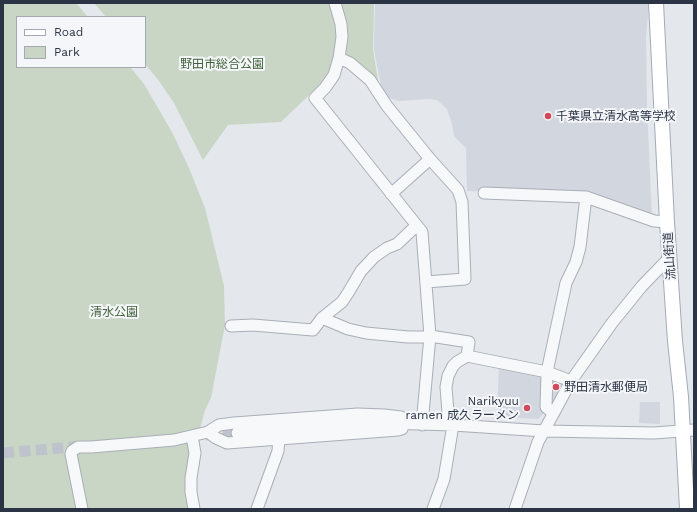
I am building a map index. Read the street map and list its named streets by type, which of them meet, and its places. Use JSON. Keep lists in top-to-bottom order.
{
  "streets": {
    "main road": ["流山街道"]
  },
  "parks": ["野田市総合公園", "清水公園"],
  "places": ["千葉県立清水高等学校", "野田清水郵便局", "Narikyuu ramen 成久ラーメン"],
  "legend": ["Road", "Park"]
}
